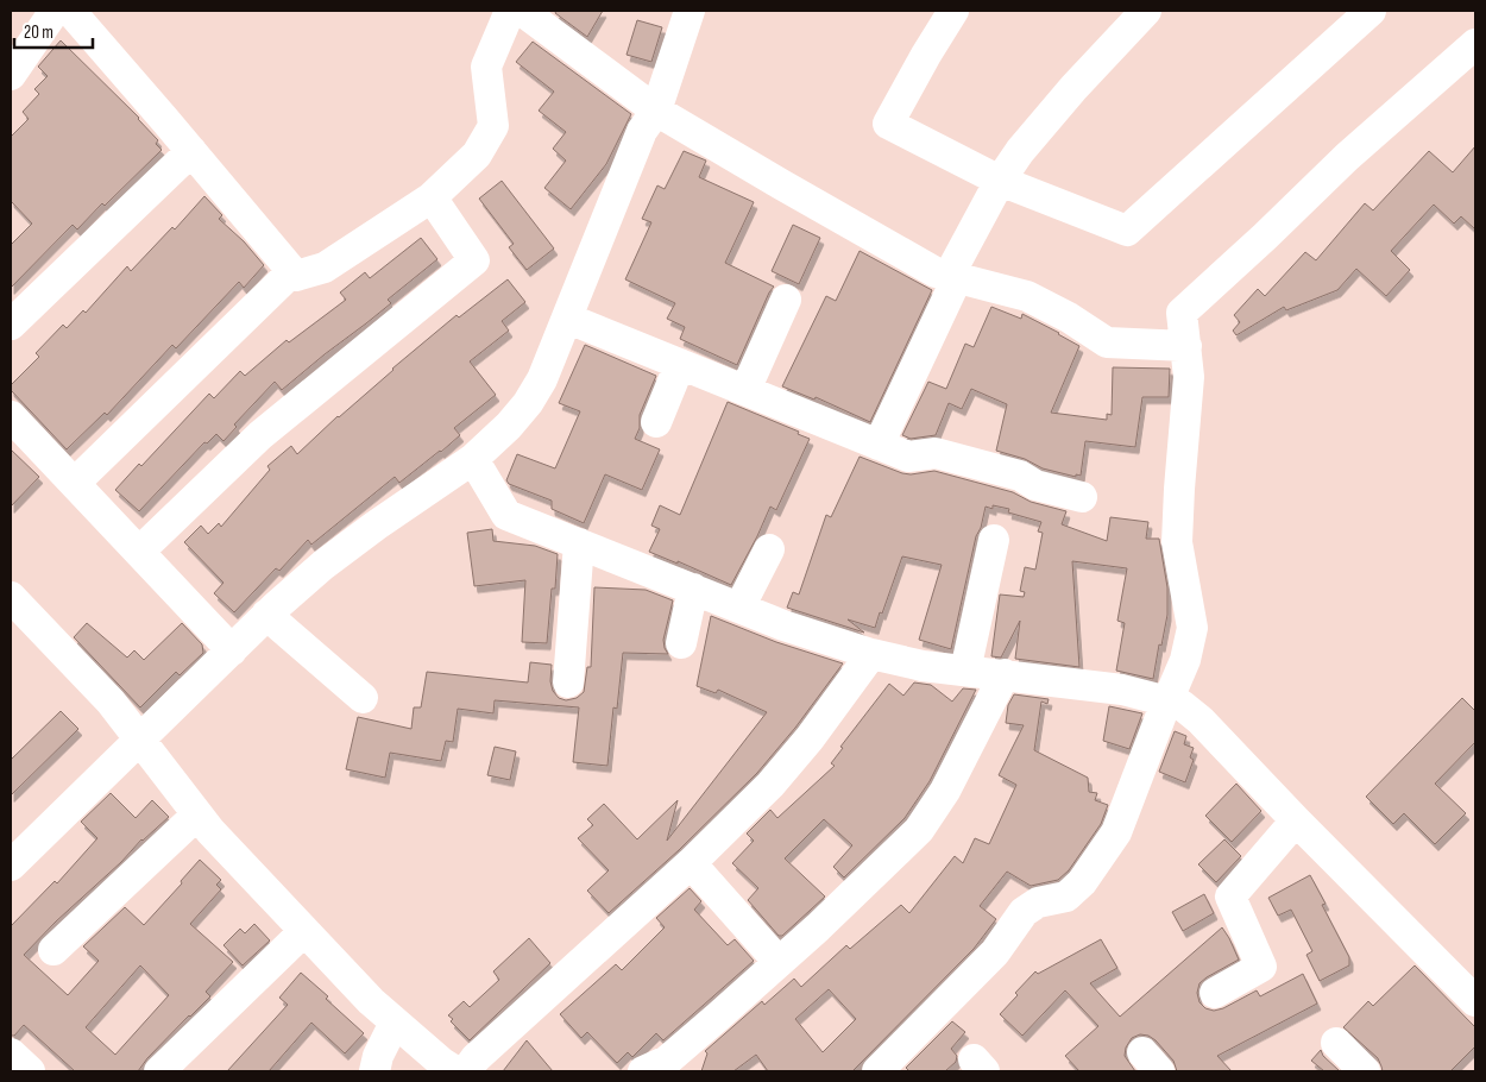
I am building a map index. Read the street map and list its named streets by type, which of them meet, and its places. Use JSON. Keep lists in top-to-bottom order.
{
  "scale_bar": "20 m"
}
